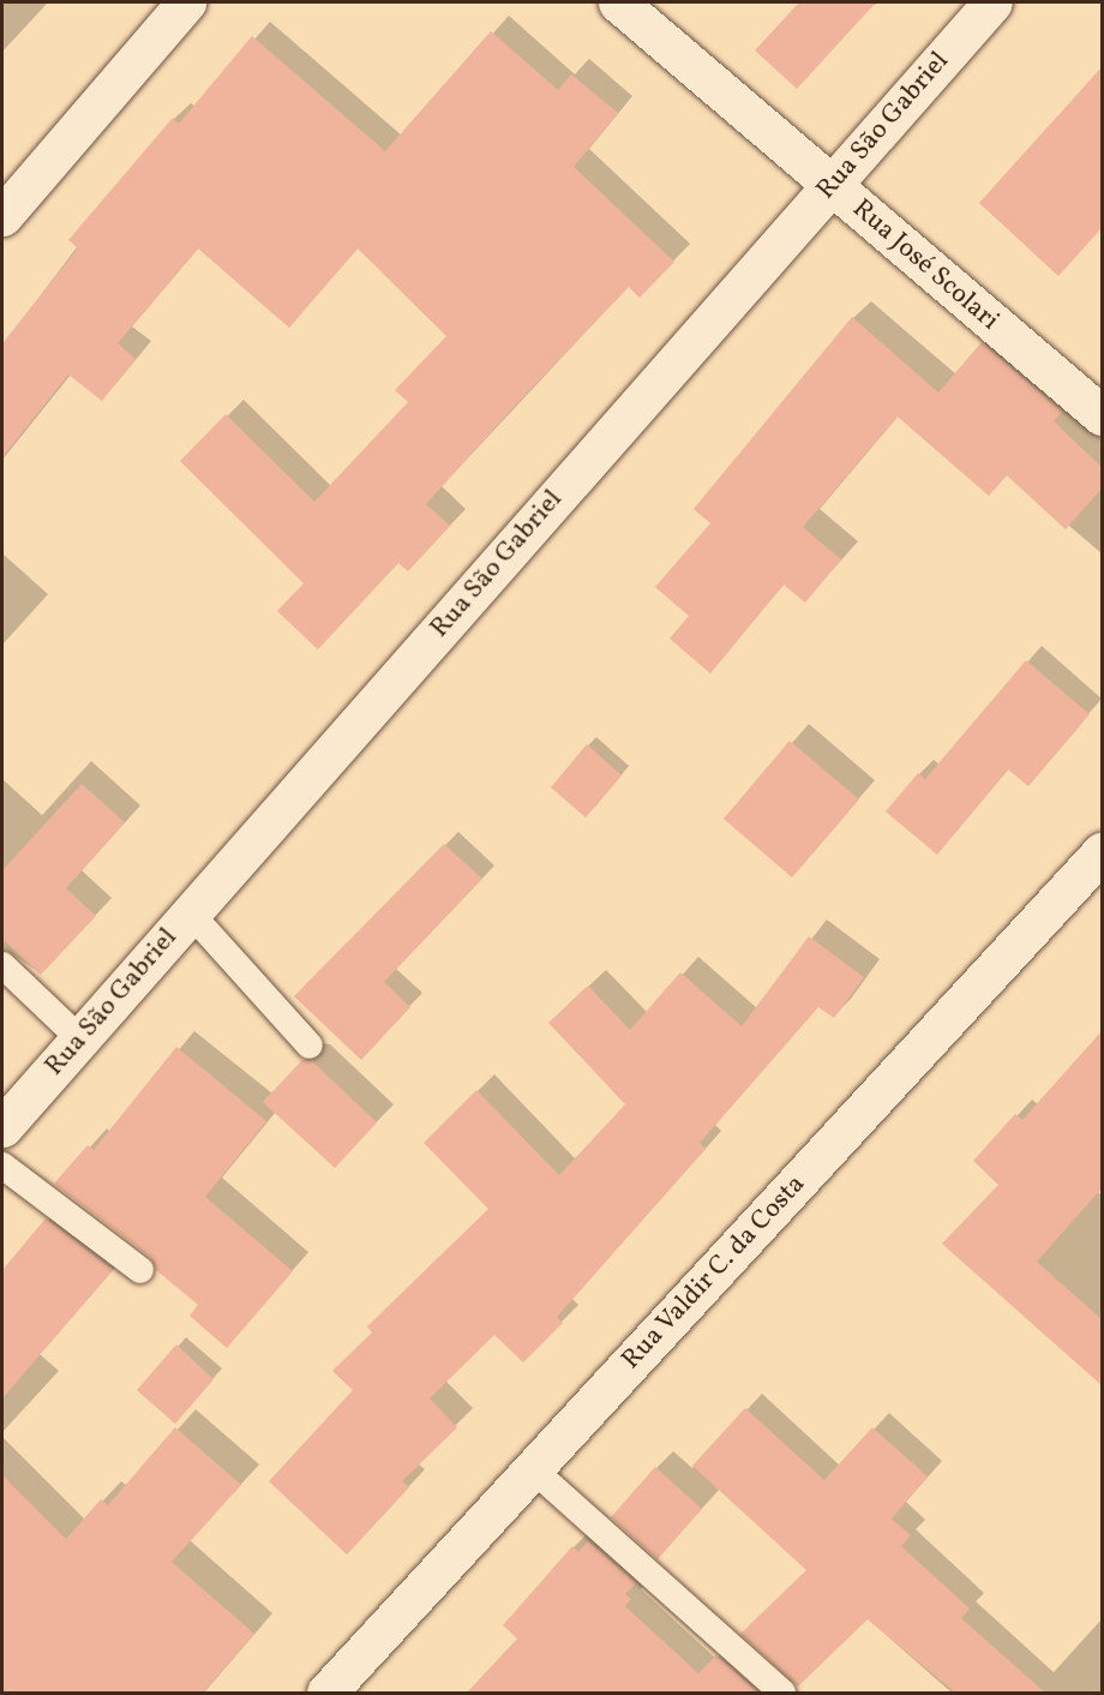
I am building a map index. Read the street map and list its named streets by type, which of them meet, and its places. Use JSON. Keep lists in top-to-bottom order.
{
  "streets": {
    "street": ["Rua São Gabriel", "Rua José Scolari", "Rua Valdir C. da Costa"]
  },
  "crossings": [
    ["Rua São Gabriel", "Rua José Scolari"]
  ]
}
